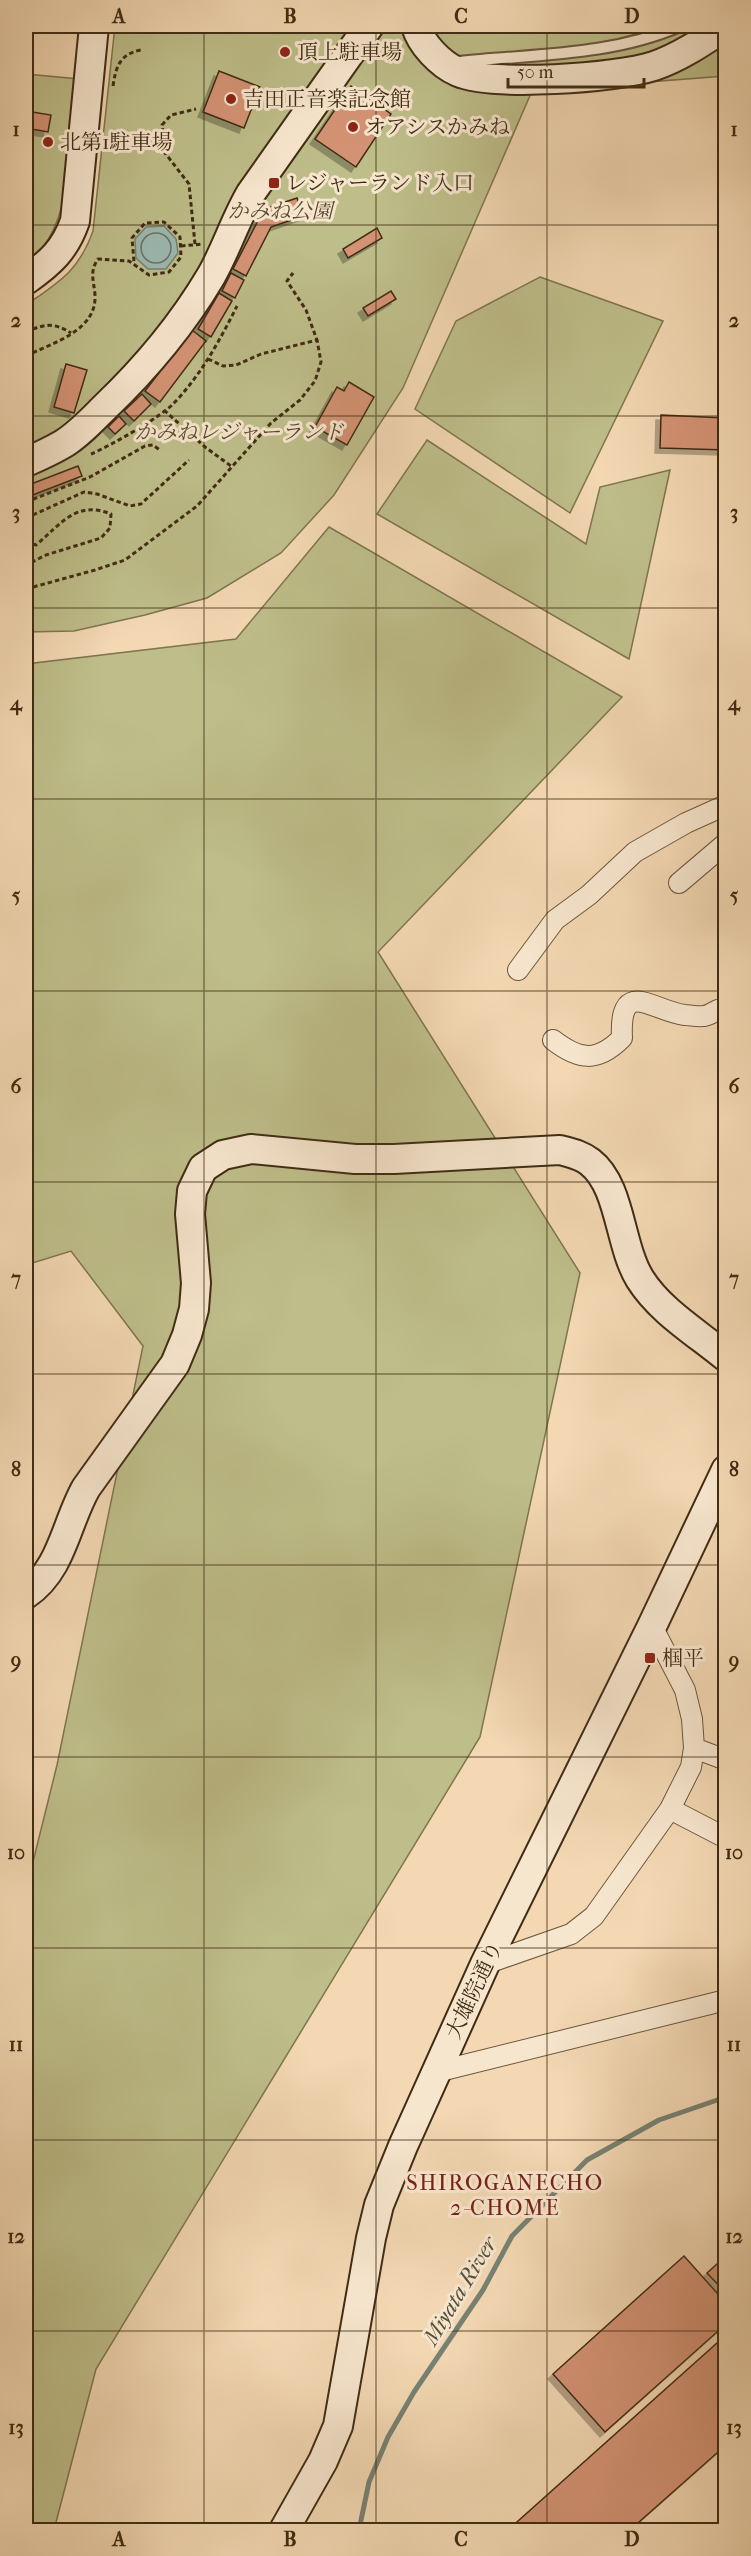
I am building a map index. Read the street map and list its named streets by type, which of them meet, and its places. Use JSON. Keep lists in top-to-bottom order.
{
  "streets": {
    "street": ["大雄院通り"]
  },
  "districts": ["SHIROGANECHO 2-CHOME"],
  "water": ["Miyata River"],
  "parks": ["かみね公園", "かみねレジャーランド"],
  "places": {
    "other": [
      "頂上駐車場",
      "吉田正音楽記念館",
      "オアシスかみね",
      "北第1駐車場"
    ],
    "transit": ["レジャーランド入口", "椢平"]
  },
  "scale_bar": "50 m",
  "grid": {
    "columns": [
      "A",
      "B",
      "C",
      "D"
    ],
    "rows": [
      "1",
      "2",
      "3",
      "4",
      "5",
      "6",
      "7",
      "8",
      "9",
      "10",
      "11",
      "12",
      "13"
    ]
  }
}
